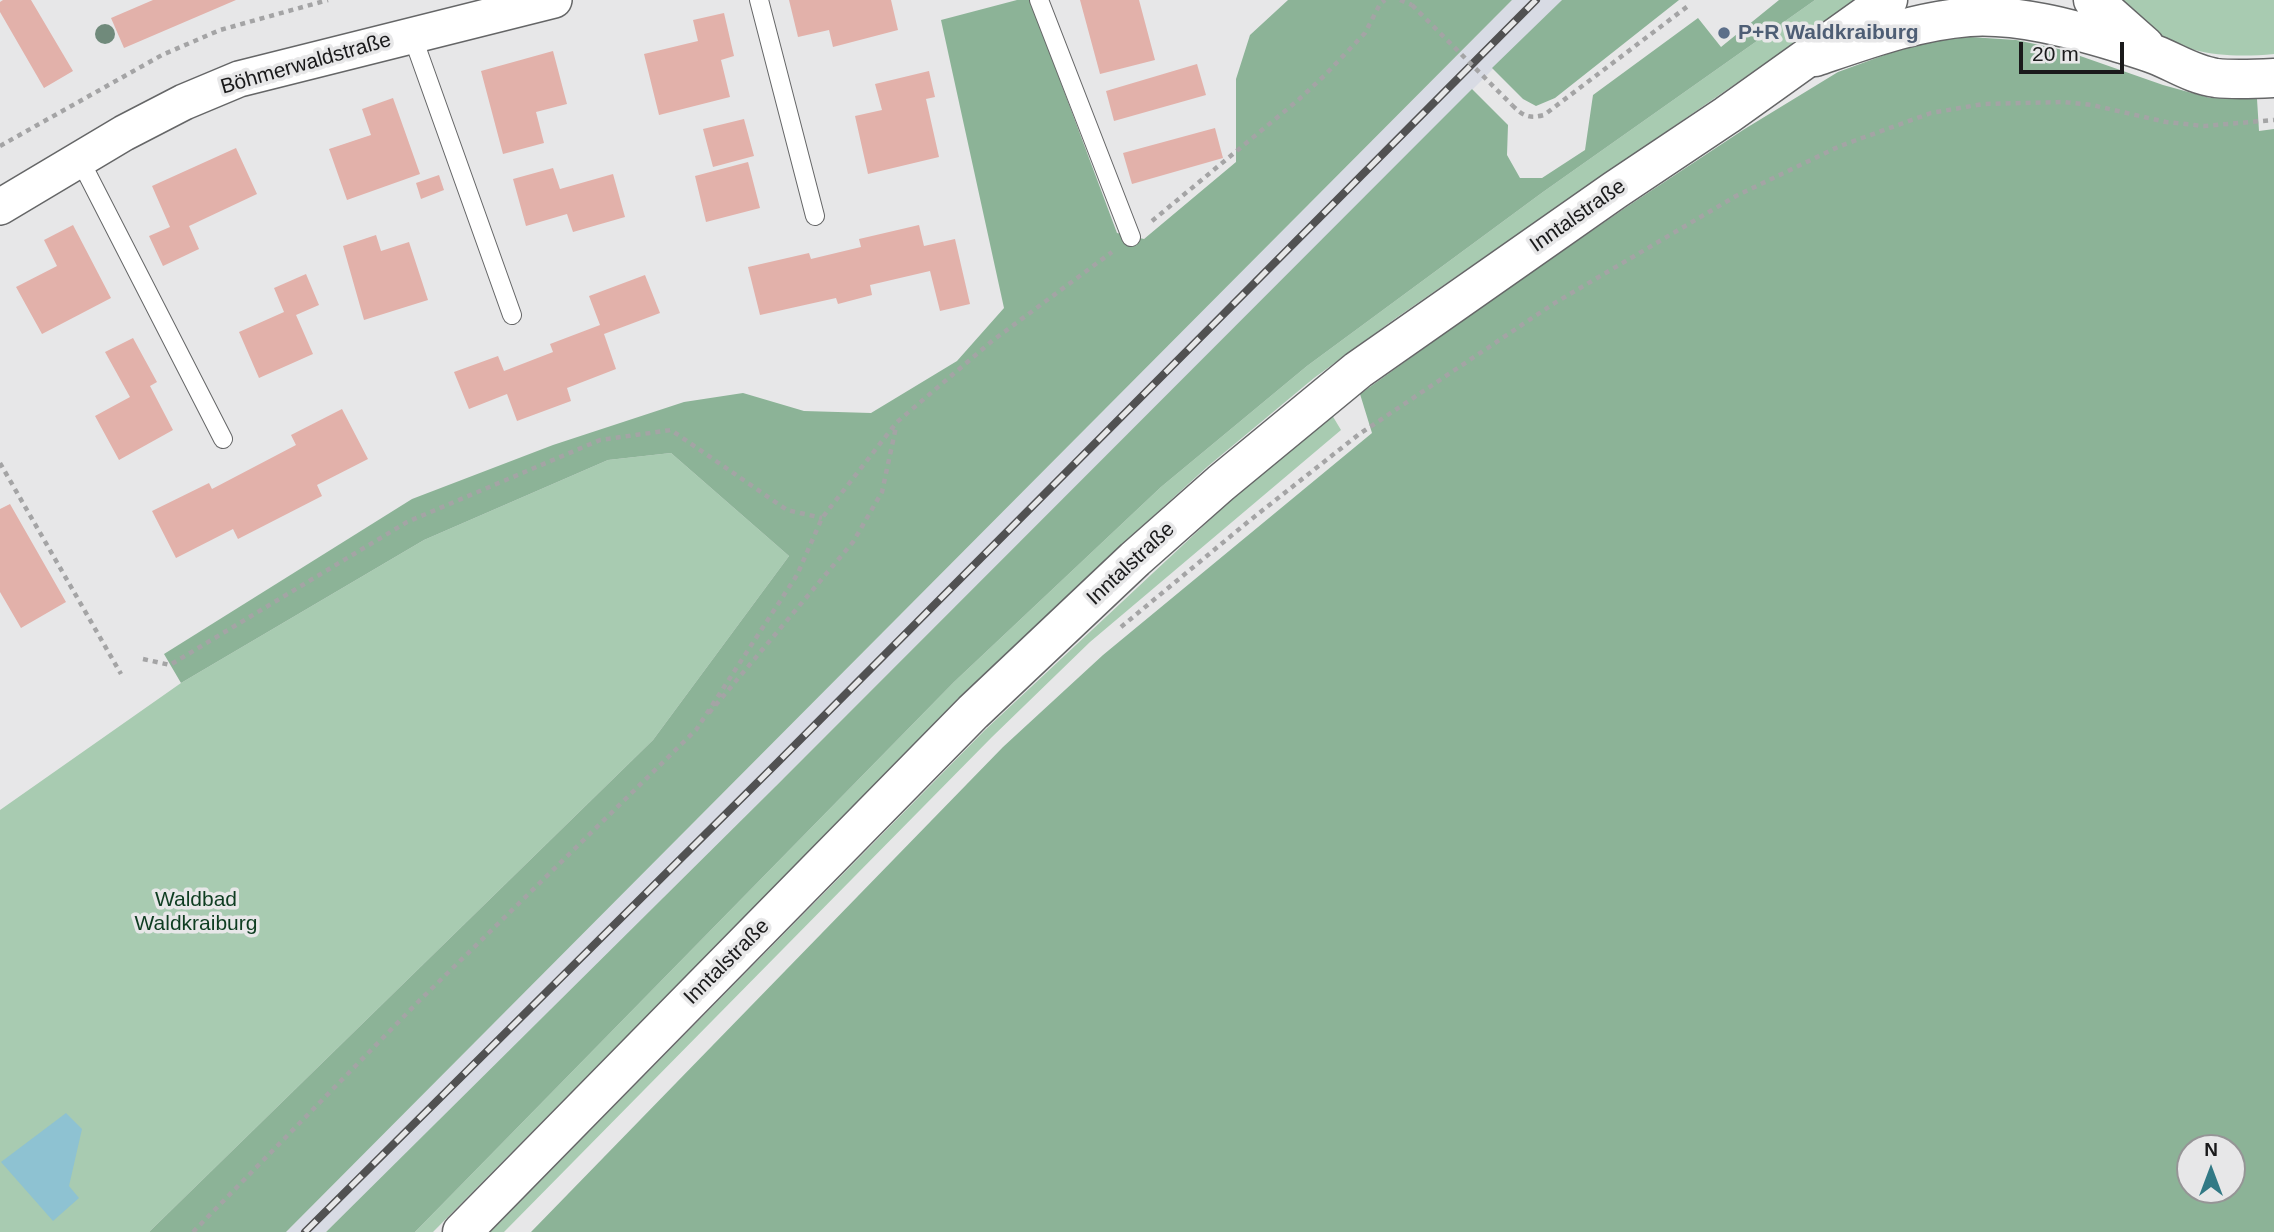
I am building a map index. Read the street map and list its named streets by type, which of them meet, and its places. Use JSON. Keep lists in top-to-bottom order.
{
  "streets": {
    "main road": ["Inntalstraße"],
    "street": ["Böhmerwaldstraße"]
  },
  "parks": ["Waldbad Waldkraiburg"],
  "places": ["P+R Waldkraiburg"],
  "scale_bar": "20 m",
  "north": "top"
}
